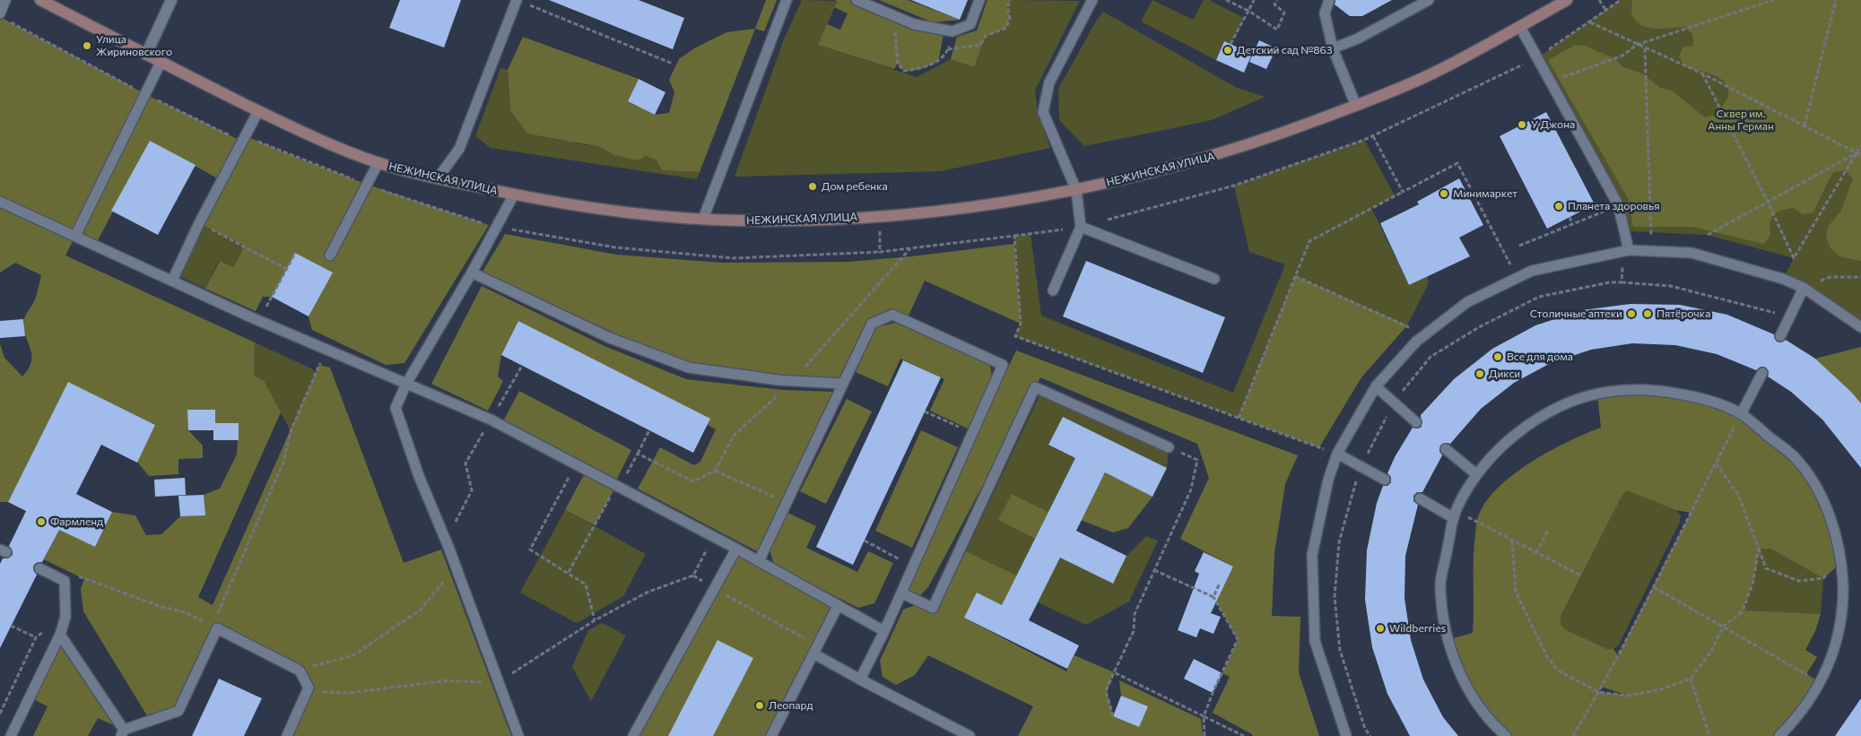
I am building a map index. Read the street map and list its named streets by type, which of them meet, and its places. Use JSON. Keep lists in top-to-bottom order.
{
  "streets": {
    "street": ["НЕЖИНСКАЯ УЛИЦА"]
  },
  "parks": ["Сквер им. Анны Герман"],
  "places": [
    "Улица Жириновского",
    "Детский сад №863",
    "У Джона",
    "Дом ребенка",
    "Минимаркет",
    "Планета здоровья",
    "Столичные аптеки",
    "Пятёрочка",
    "Все для дома",
    "Дикси",
    "Фармленд",
    "Wildberries",
    "Леопард"
  ]
}
